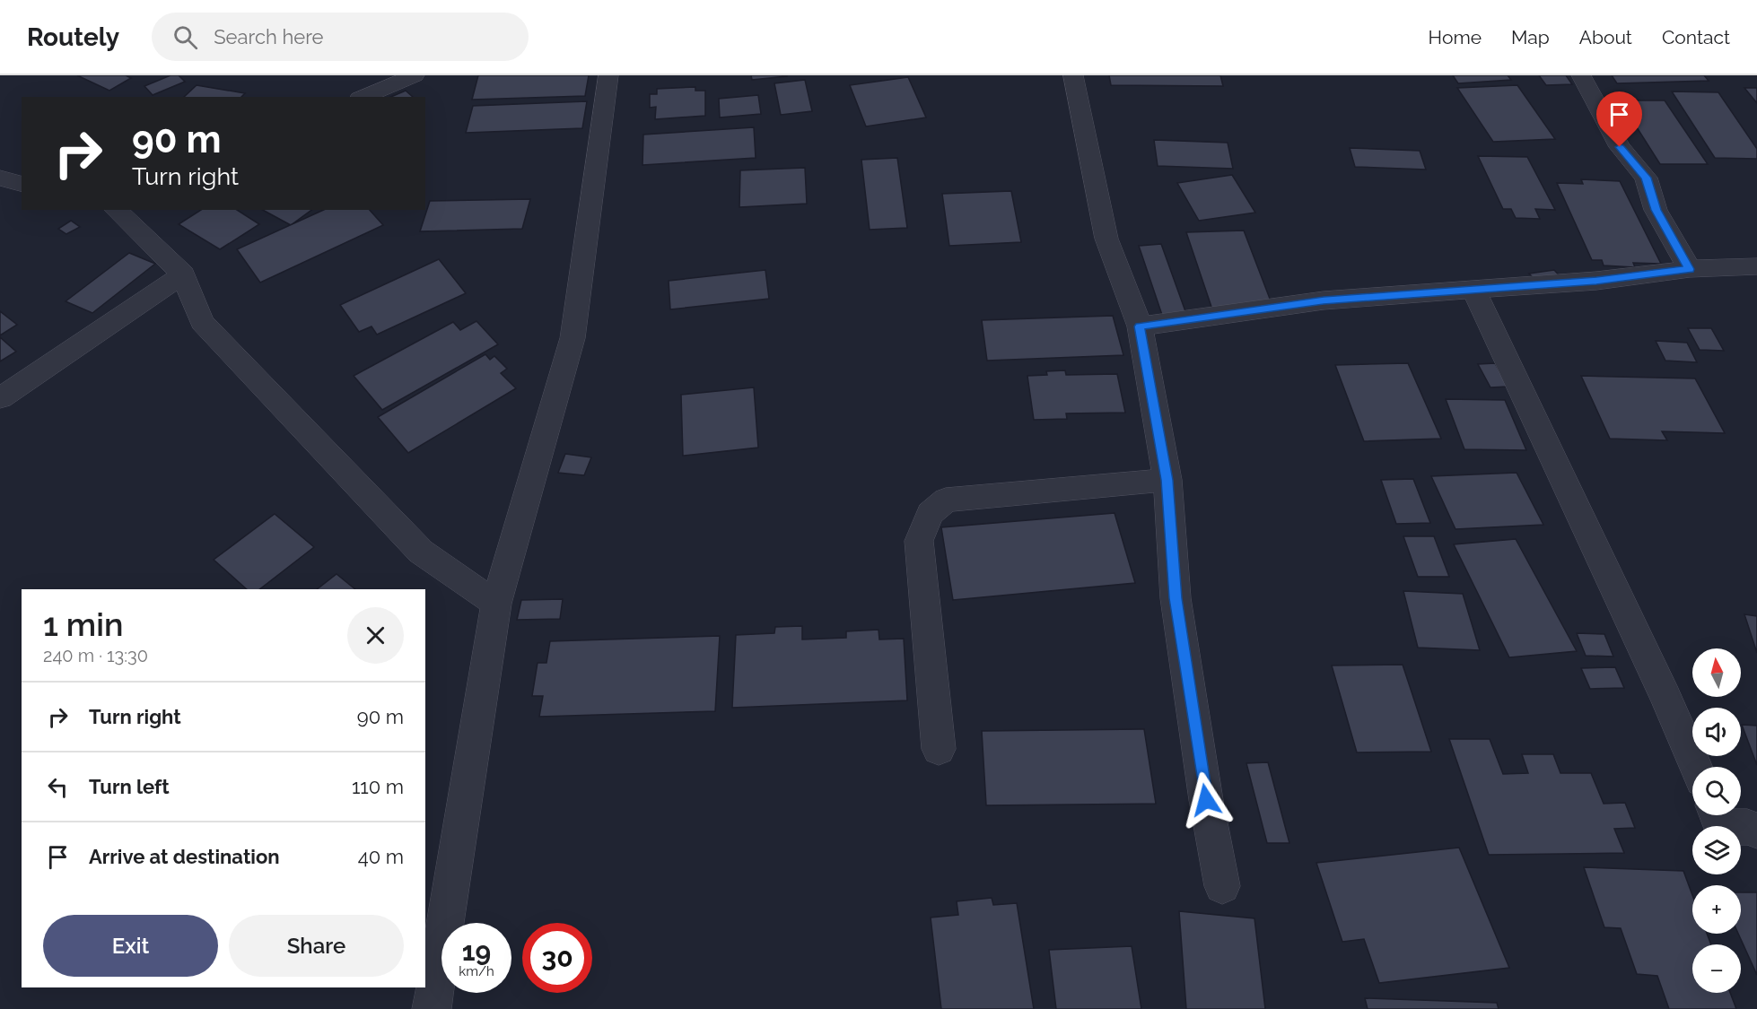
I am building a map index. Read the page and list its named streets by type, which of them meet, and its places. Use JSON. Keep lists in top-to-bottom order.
{
  "north": "top",
  "page": {
    "header": "Routely",
    "search": "Search here",
    "nav": [
      "Home",
      "Map",
      "About",
      "Contact"
    ],
    "turn": ["90 m", "Turn right"],
    "heading": ["1 min", "240 m · 13:30"],
    "map_buttons": ["+", "−"],
    "list": [
      {
        "name": "Turn right",
        "value": "90 m"
      },
      {
        "name": "Turn left",
        "value": "110 m"
      },
      {
        "name": "Arrive at destination",
        "value": "40 m"
      }
    ],
    "buttons": ["Exit", "Share"],
    "speed": "19 km/h",
    "limit": "30"
  }
}
